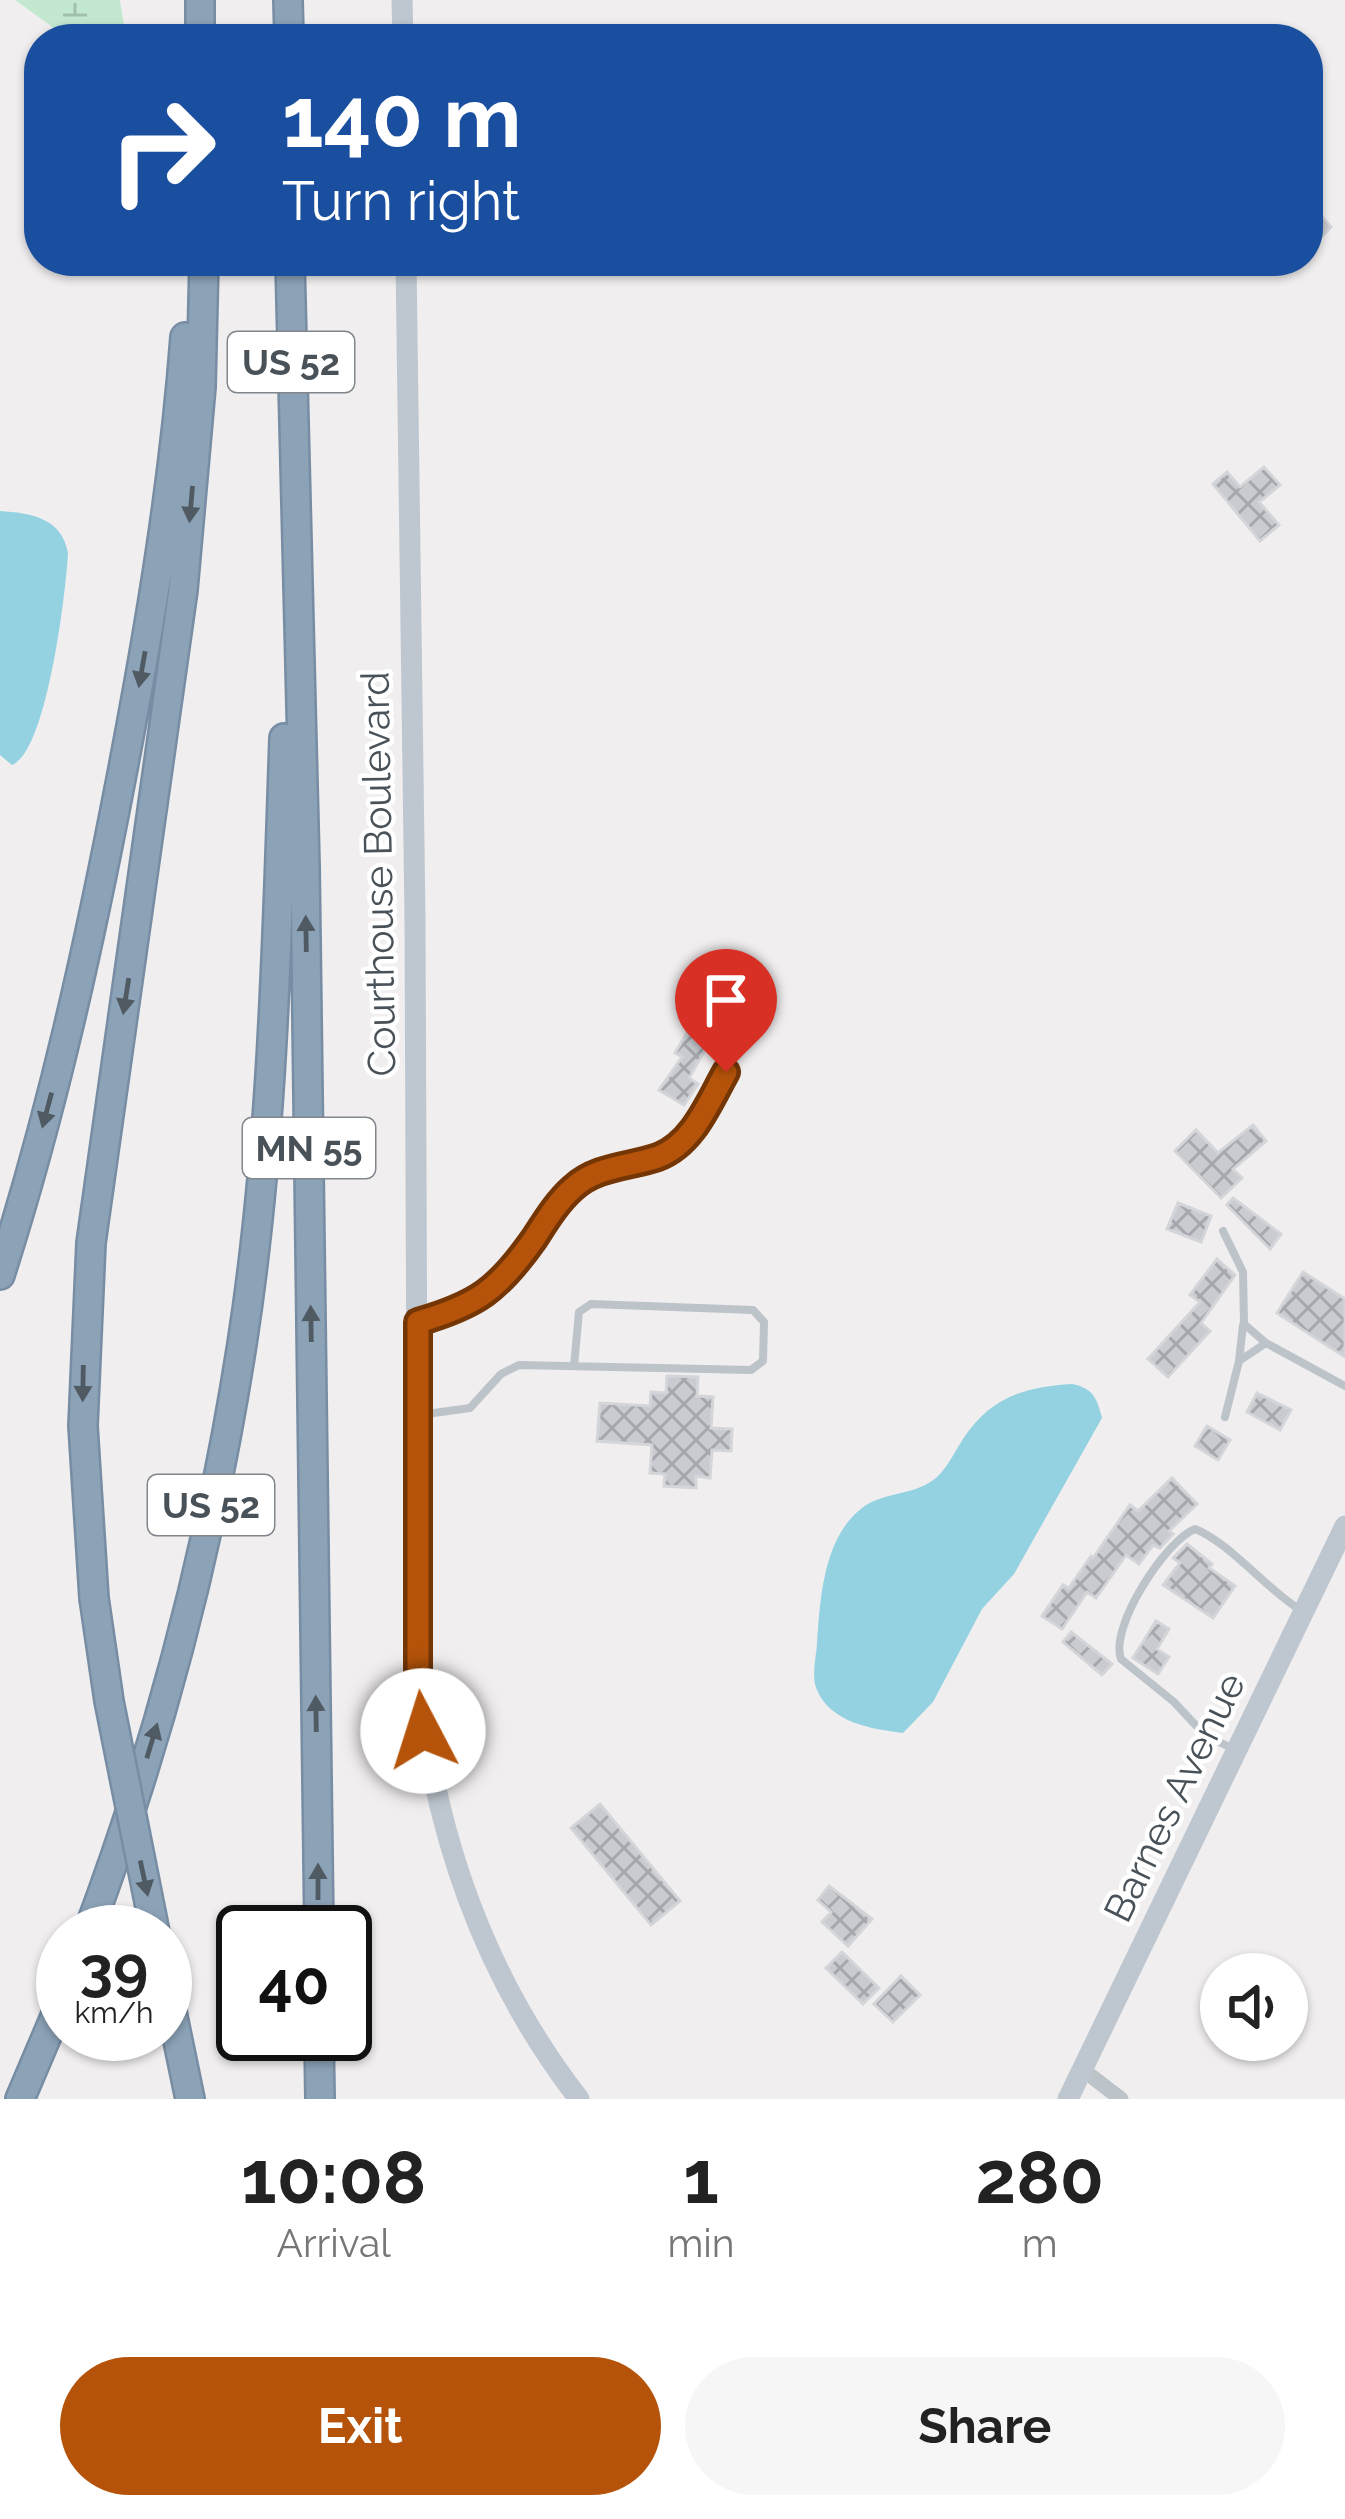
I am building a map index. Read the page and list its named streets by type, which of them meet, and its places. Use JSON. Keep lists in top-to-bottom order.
{
  "streets": {
    "highway": ["US 52", "MN 55"],
    "street": ["Courthouse Boulevard", "Barnes Avenue"]
  },
  "crossings": [
    ["US 52", "MN 55"]
  ],
  "page": {
    "turn": ["140 m", "Turn right"],
    "speed": "39 km/h",
    "limit": "40",
    "eta": [
      "10:08",
      "Arrival",
      "1",
      "min",
      "280",
      "m"
    ],
    "buttons": ["Exit", "Share"]
  }
}
